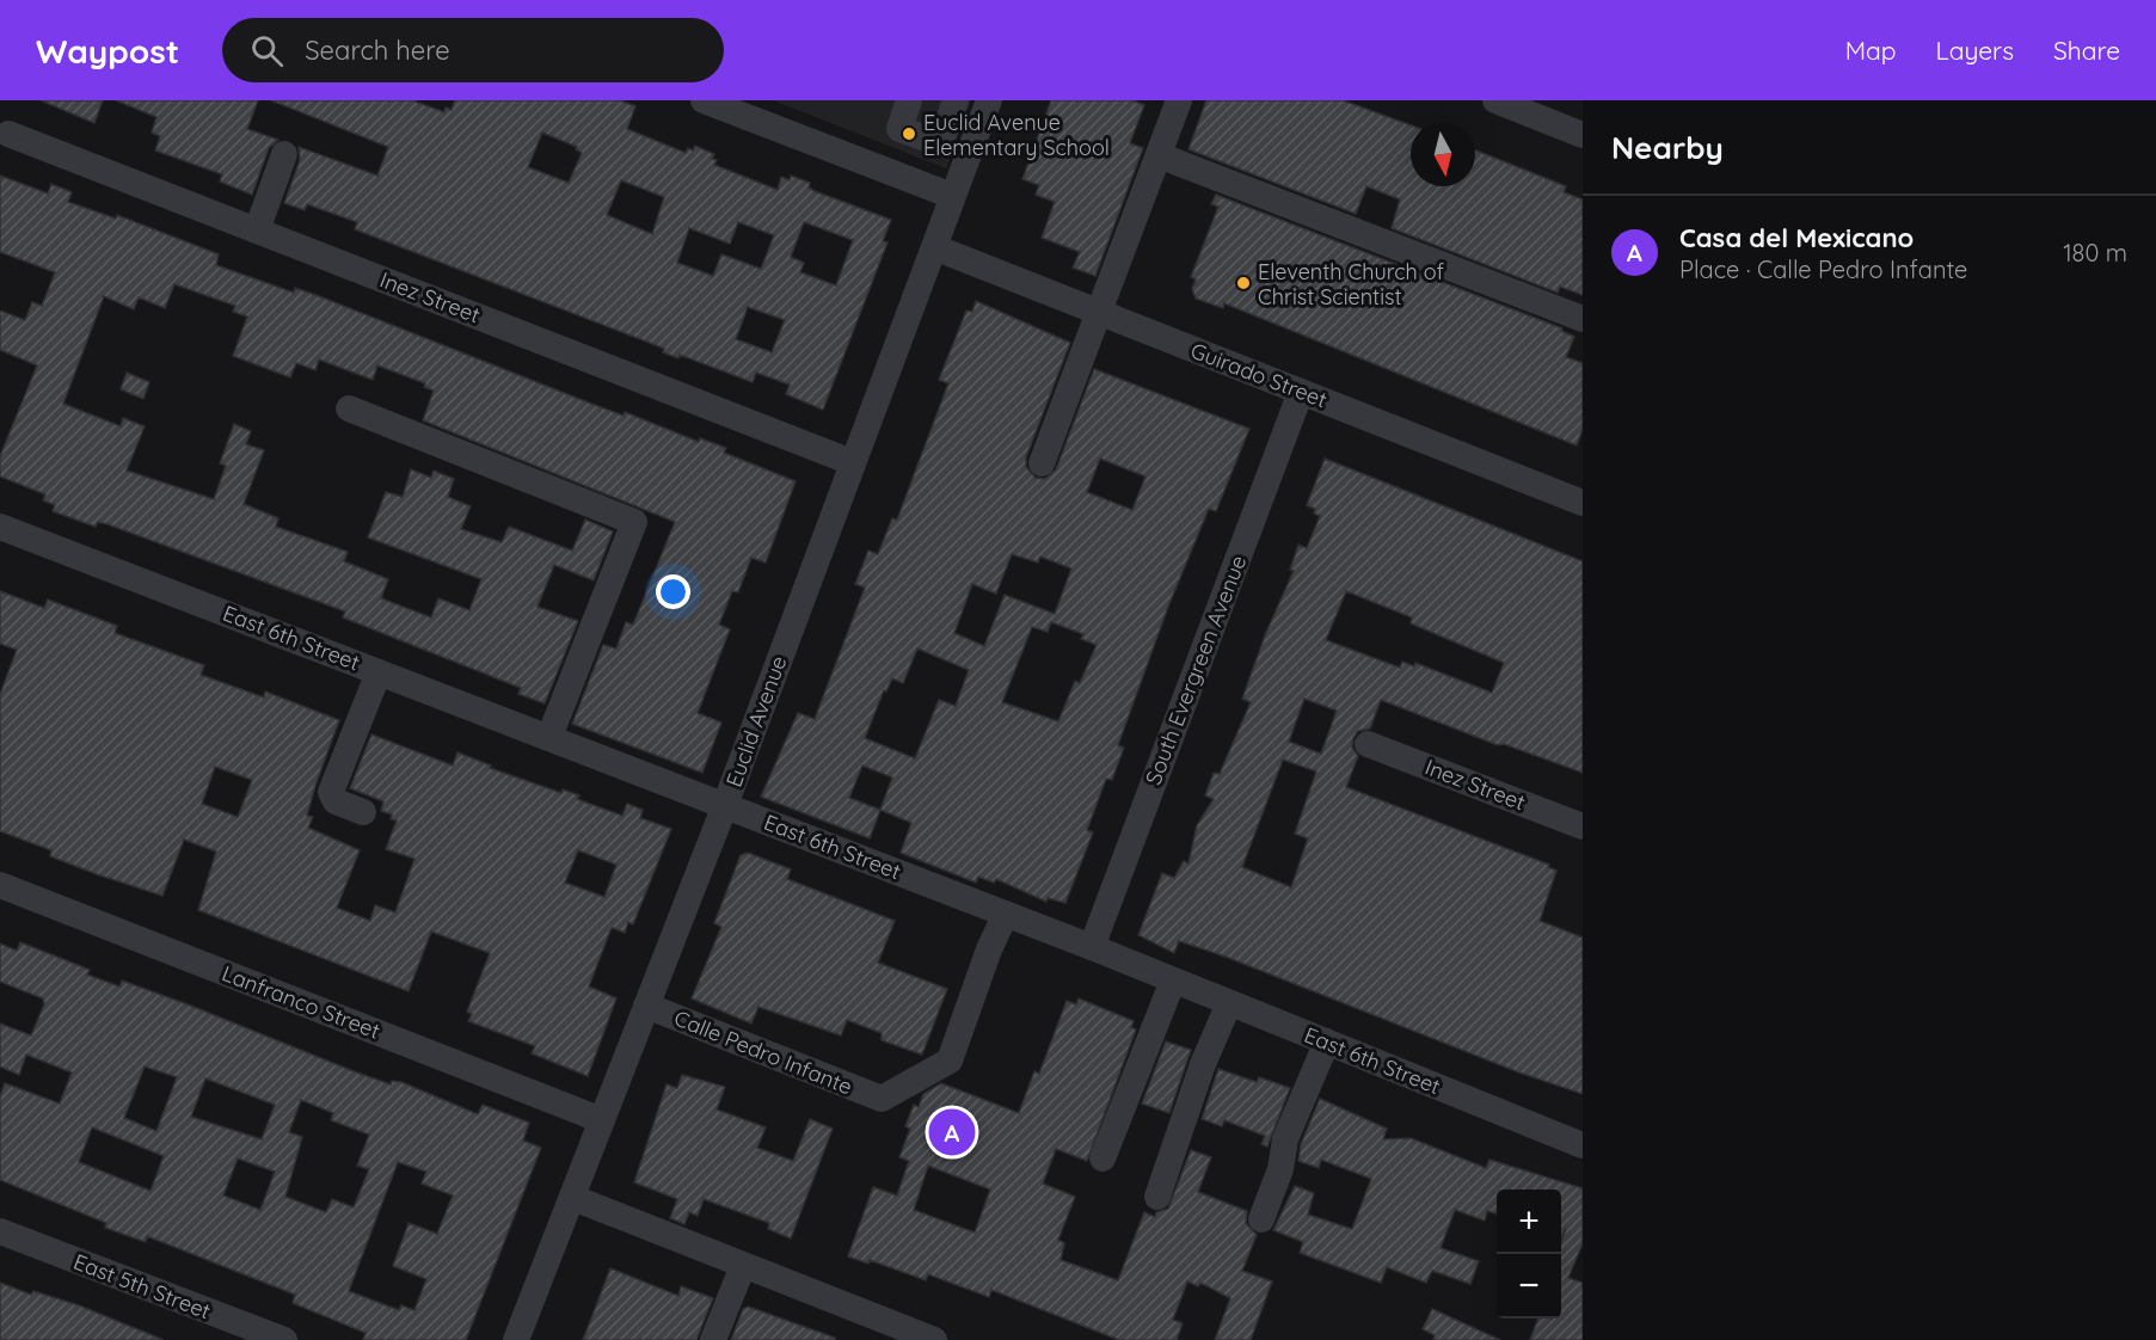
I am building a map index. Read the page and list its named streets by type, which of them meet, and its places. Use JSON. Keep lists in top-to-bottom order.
{
  "streets": {
    "street": [
      "Inez Street",
      "Guirado Street",
      "East 6th Street",
      "South Evergreen Avenue",
      "Euclid Avenue",
      "Lanfranco Street",
      "Calle Pedro Infante",
      "East 5th Street"
    ]
  },
  "crossings": [
    ["Inez Street", "Euclid Avenue"],
    ["Guirado Street", "South Evergreen Avenue"],
    ["Guirado Street", "Euclid Avenue"],
    ["East 6th Street", "South Evergreen Avenue"],
    ["East 6th Street", "Euclid Avenue"],
    ["East 6th Street", "Calle Pedro Infante"],
    ["Euclid Avenue", "Lanfranco Street"],
    ["Euclid Avenue", "Calle Pedro Infante"]
  ],
  "places": ["Euclid Avenue Elementary School", "Eleventh Church of Christ Scientist"],
  "north": "bottom",
  "page": {
    "header": "Waypost",
    "search": "Search here",
    "nav": ["Map", "Layers", "Share"],
    "heading": "Nearby",
    "list": [
      {
        "mark": "A",
        "name": "Casa del Mexicano",
        "note": "Place · Calle Pedro Infante",
        "value": "180 m"
      }
    ],
    "pins": "A",
    "map_buttons": ["+", "−"]
  }
}
